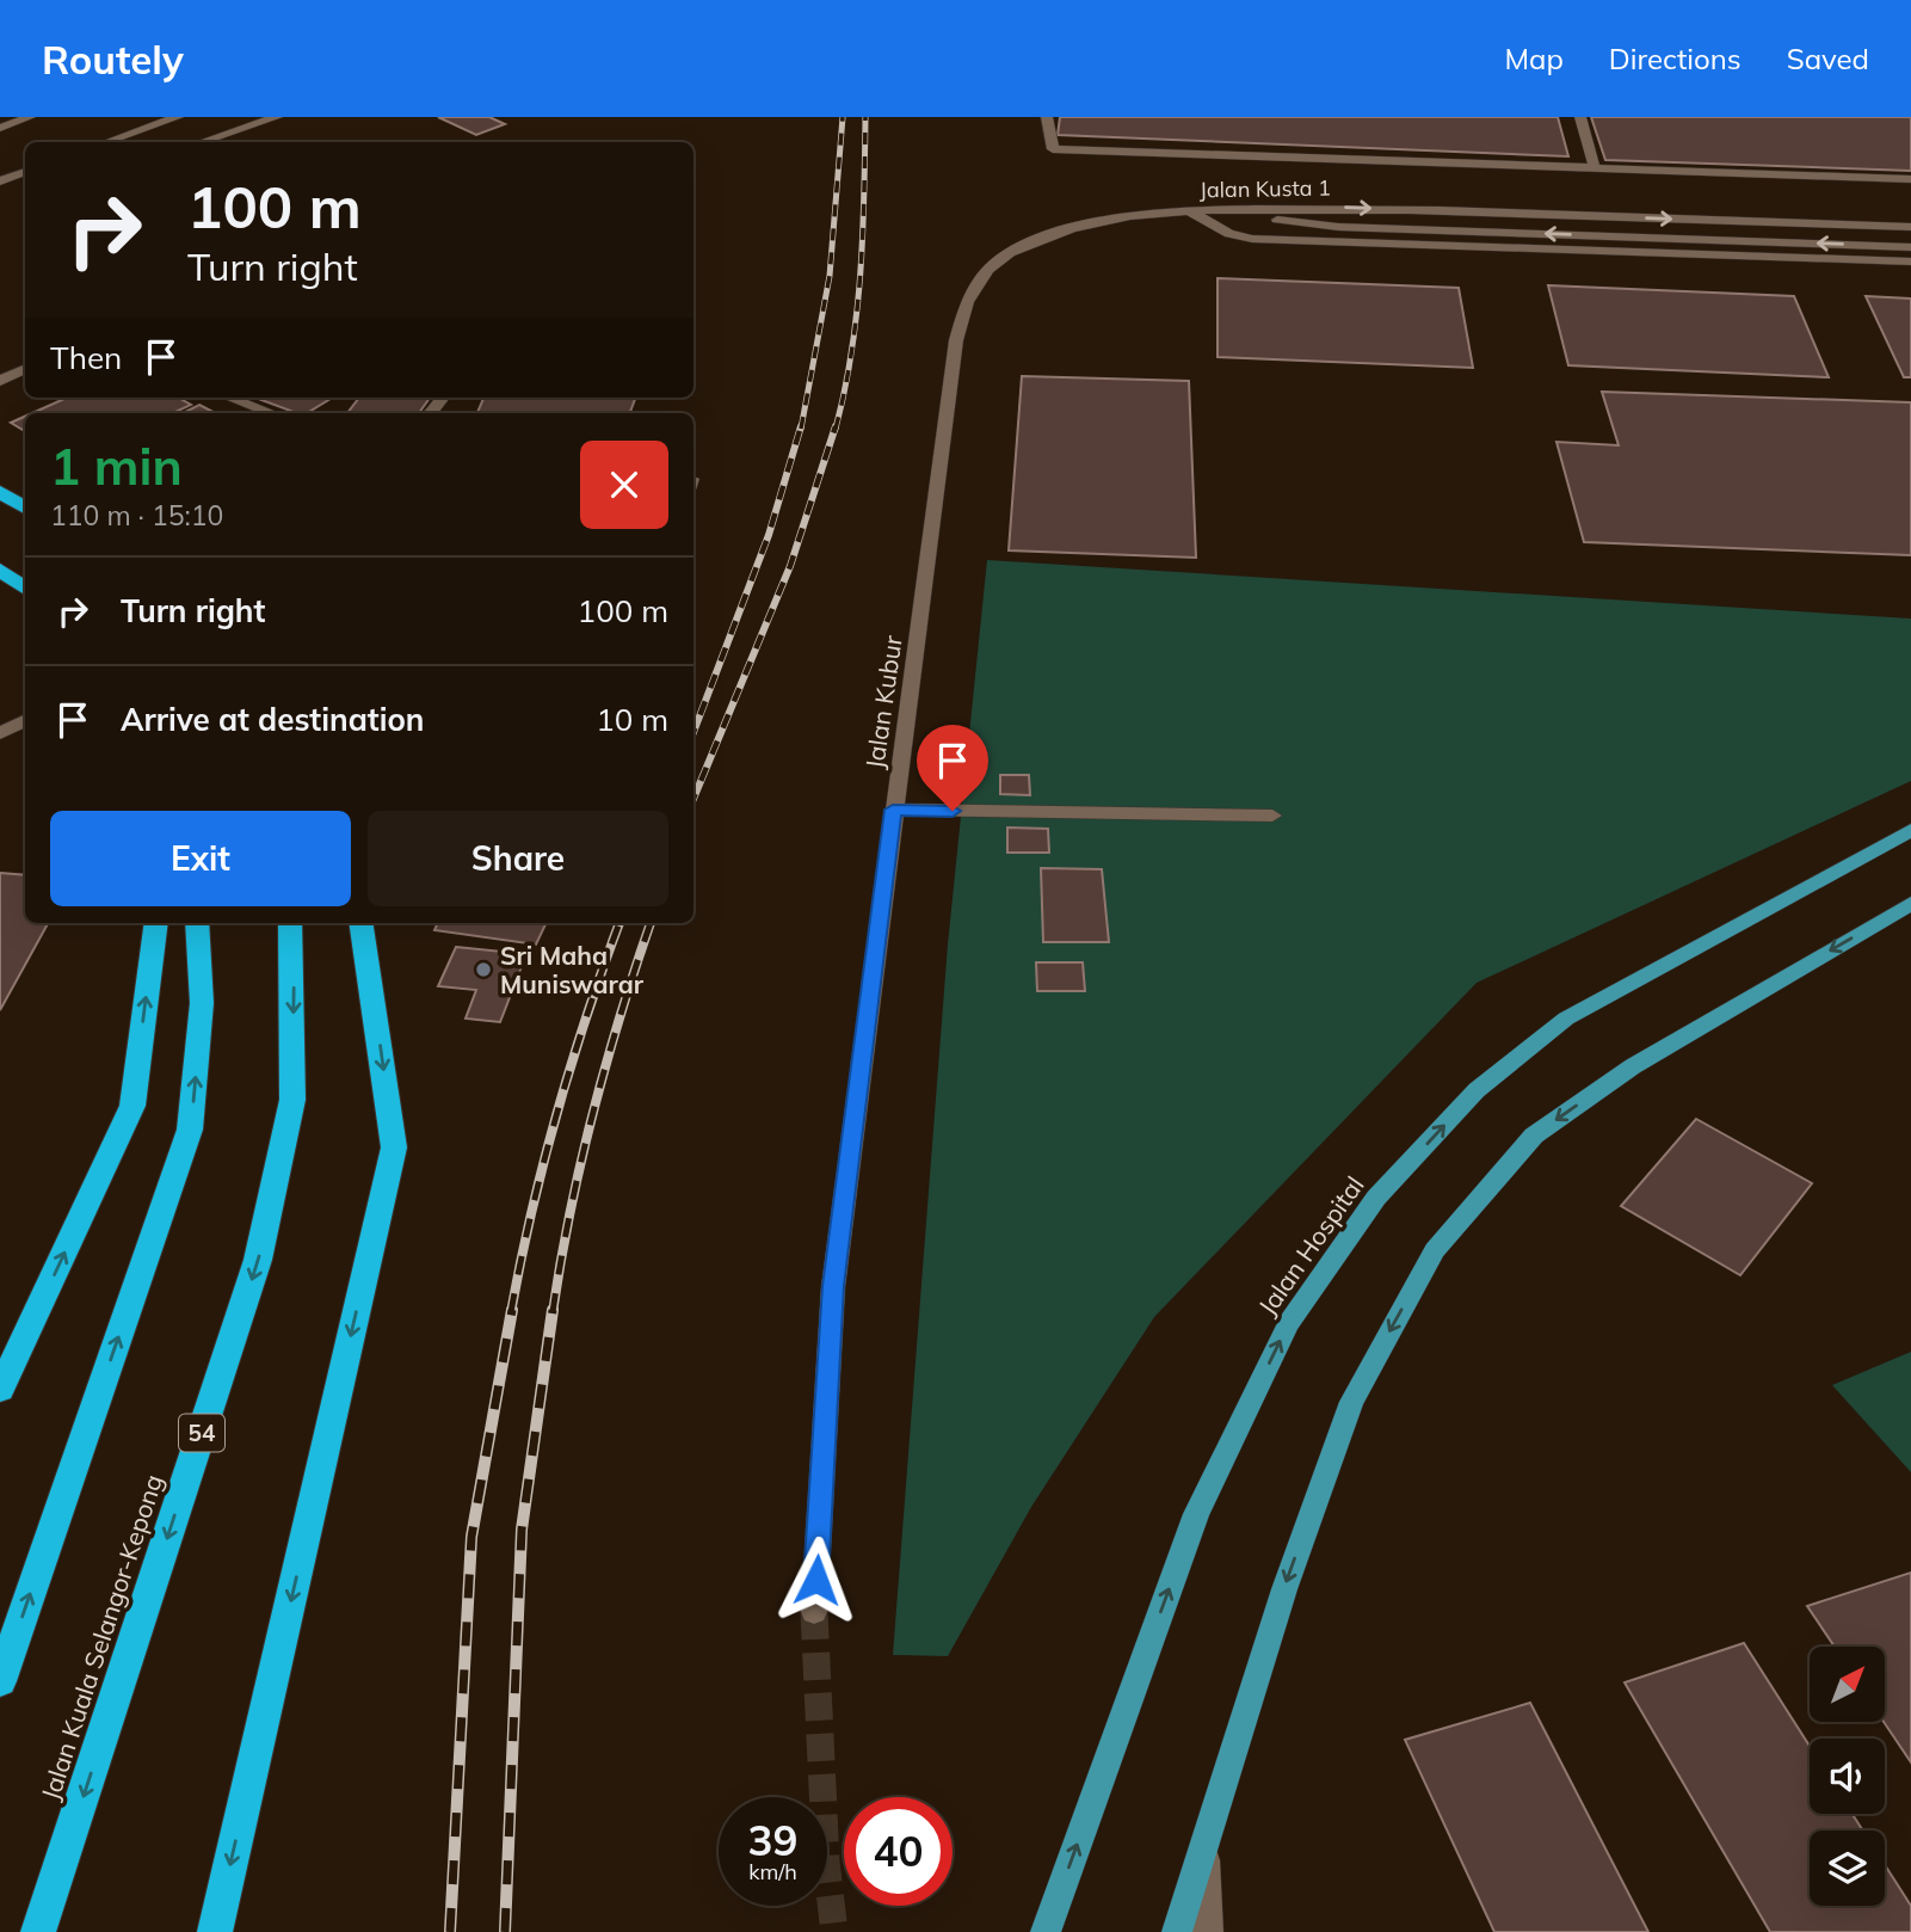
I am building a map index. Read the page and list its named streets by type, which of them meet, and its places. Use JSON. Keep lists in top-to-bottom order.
{
  "streets": {
    "highway": ["54", "Jalan Kuala Selangor-Kepong"],
    "main road": ["Jalan Hospital"],
    "street": ["Jalan Kusta 1", "Jalan Kubur"]
  },
  "crossings": [
    ["Jalan Kusta 1", "Jalan Kubur"]
  ],
  "places": ["Sri Maha Muniswarar"],
  "north": "top right",
  "page": {
    "header": "Routely",
    "nav": ["Map", "Directions", "Saved"],
    "turn": ["100 m", "Turn right"],
    "then": "Then",
    "heading": ["1 min", "110 m · 15:10"],
    "list": [
      {
        "name": "Turn right",
        "value": "100 m"
      },
      {
        "name": "Arrive at destination",
        "value": "10 m"
      }
    ],
    "buttons": ["Exit", "Share"],
    "speed": "39 km/h",
    "limit": "40"
  }
}
